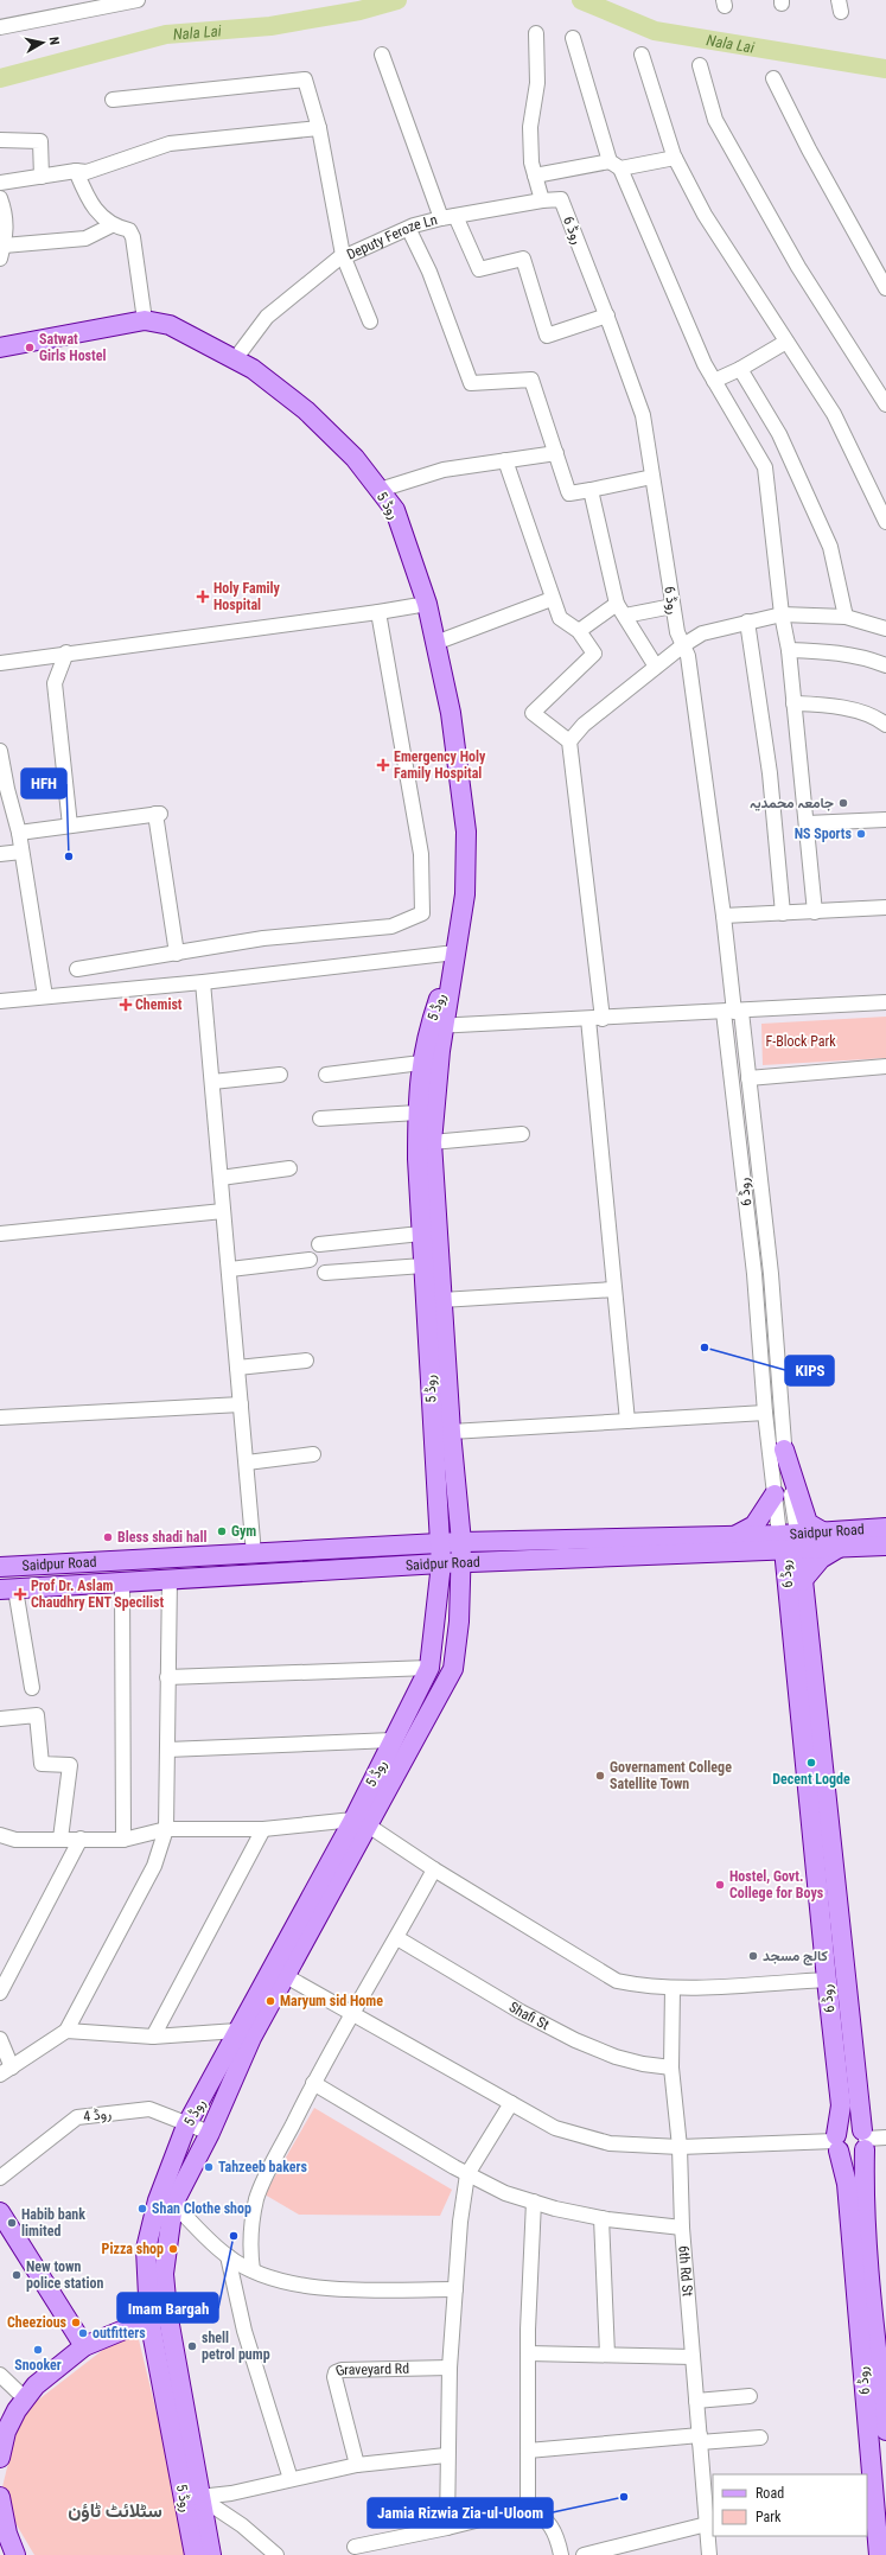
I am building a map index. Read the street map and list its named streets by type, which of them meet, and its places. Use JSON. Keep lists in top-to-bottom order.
{
  "streets": {
    "main road": ["روڈ 6", "روڈ 5", "Saidpur Road"],
    "street": [
      "Deputy Feroze Ln",
      "Shafi St",
      "روڈ 4",
      "6th Rd St",
      "Graveyard Rd"
    ]
  },
  "crossings": [
    ["روڈ 6", "Deputy Feroze Ln"],
    ["روڈ 6", "Saidpur Road"],
    ["Deputy Feroze Ln", "روڈ 5"],
    ["روڈ 5", "Saidpur Road"],
    ["روڈ 5", "روڈ 4"],
    ["Shafi St", "6th Rd St"]
  ],
  "districts": ["سٹلائٹ ٹاؤن"],
  "water": ["Nala Lai"],
  "parks": ["F-Block Park"],
  "places": {
    "other": [
      "Satwat Girls Hostel",
      "جامعہ محمدیہ",
      "NS Sports",
      "HFH",
      "KIPS",
      "Gym",
      "Bless shadi hall",
      "Decent Logde",
      "Governament College Satellite Town",
      "Hostel, Govt. College for Boys",
      "کالج مسجد",
      "Maryum sid Home",
      "Tahzeeb bakers",
      "Shan Clothe shop",
      "Habib bank limited",
      "Imam Bargah",
      "Pizza shop",
      "New town police station",
      "Cheezious",
      "outfitters",
      "shell petrol pump",
      "Snooker",
      "Jamia Rizwia Zia-ul-Uloom"
    ],
    "health": [
      "Holy Family Hospital",
      "Emergency Holy Family Hospital",
      "Chemist",
      "Prof Dr. Aslam Chaudhry ENT Specilist"
    ]
  },
  "legend": ["Road", "Park"],
  "north": "right"
}
